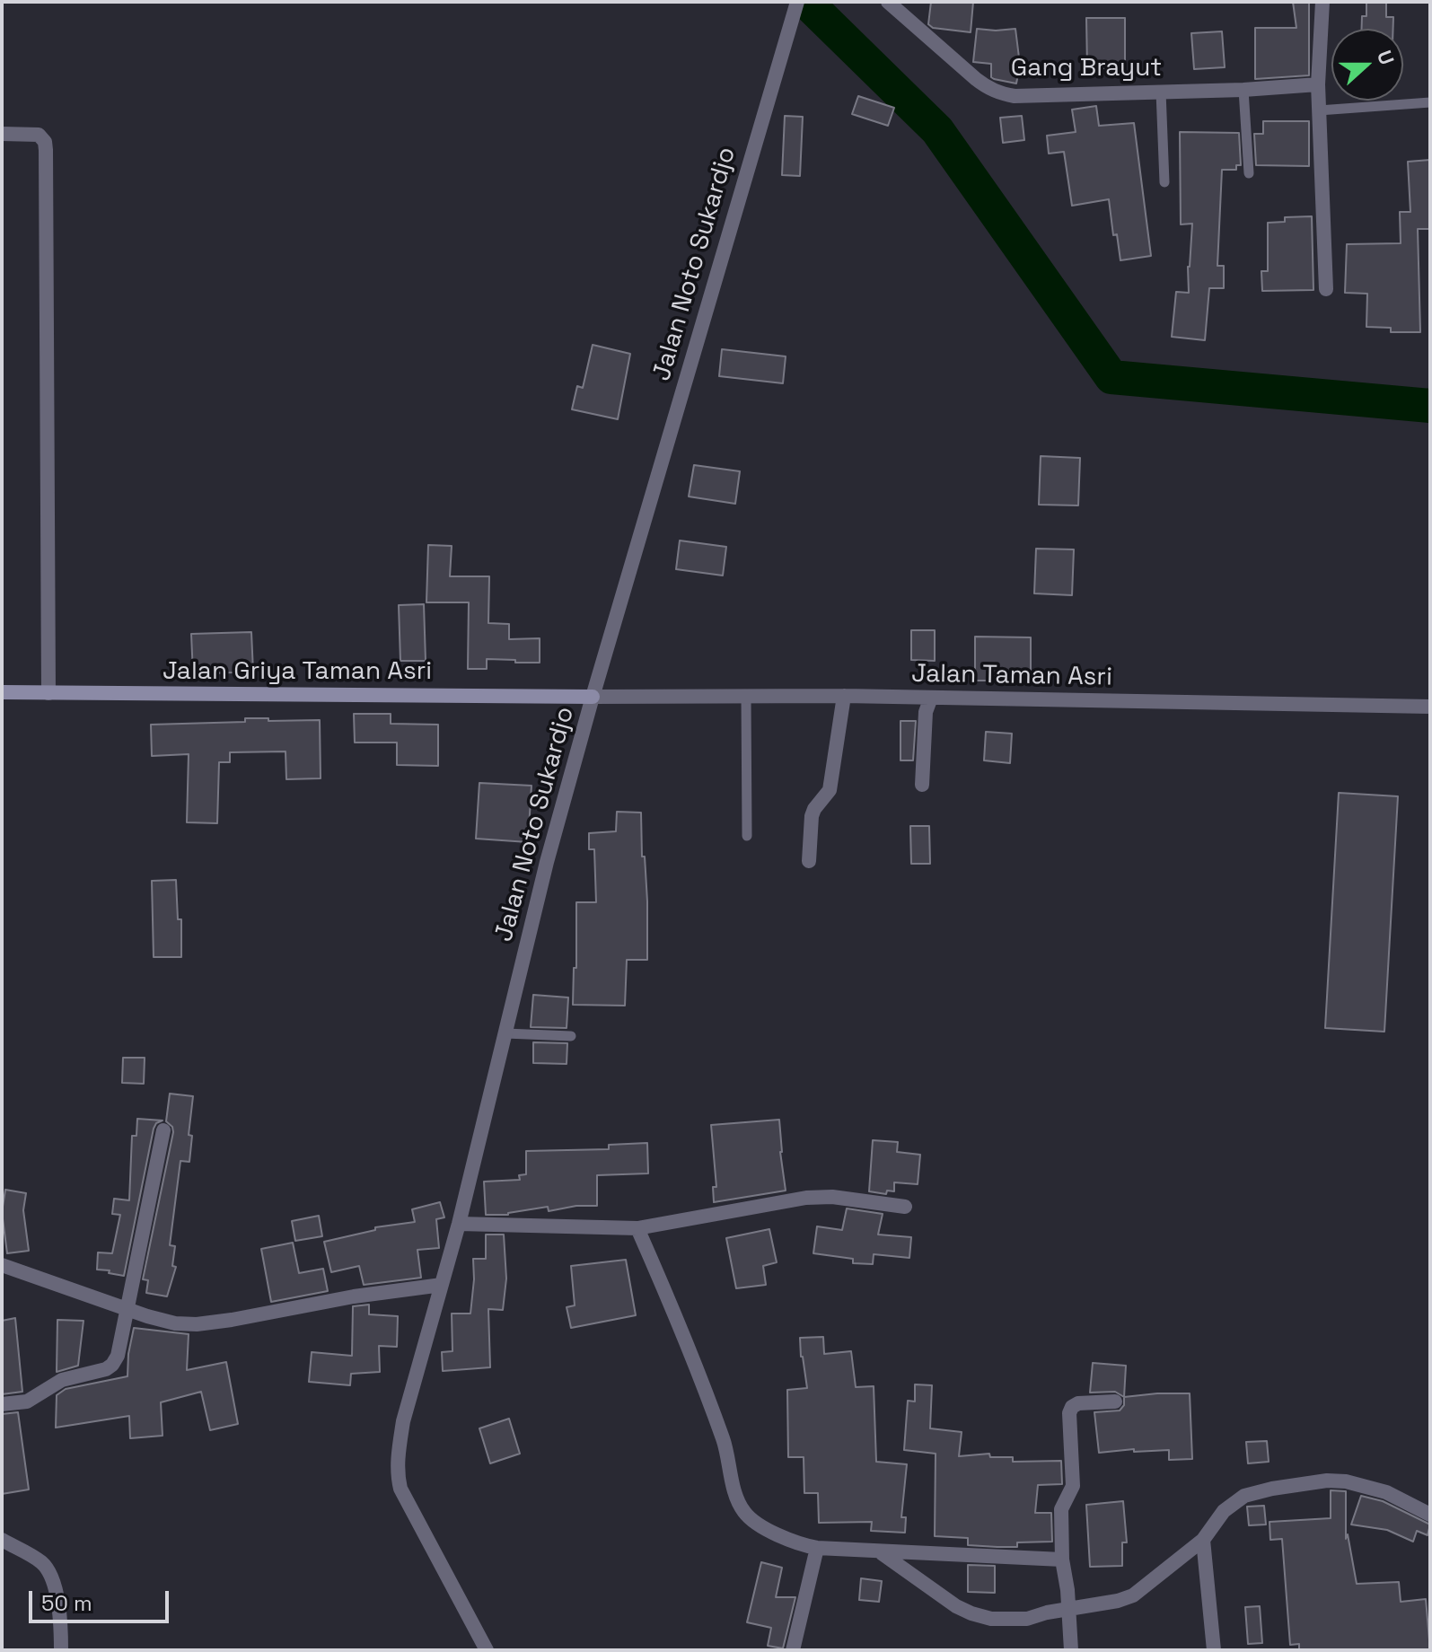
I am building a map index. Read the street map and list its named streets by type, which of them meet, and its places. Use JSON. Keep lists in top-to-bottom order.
{
  "streets": {
    "street": [
      "Gang Brayut",
      "Jalan Noto Sukardjo",
      "Jalan Griya Taman Asri",
      "Jalan Taman Asri"
    ]
  },
  "crossings": [
    ["Jalan Noto Sukardjo", "Jalan Griya Taman Asri"],
    ["Jalan Noto Sukardjo", "Jalan Taman Asri"],
    ["Jalan Griya Taman Asri", "Jalan Taman Asri"]
  ],
  "scale_bar": "50 m",
  "north": "right"
}
